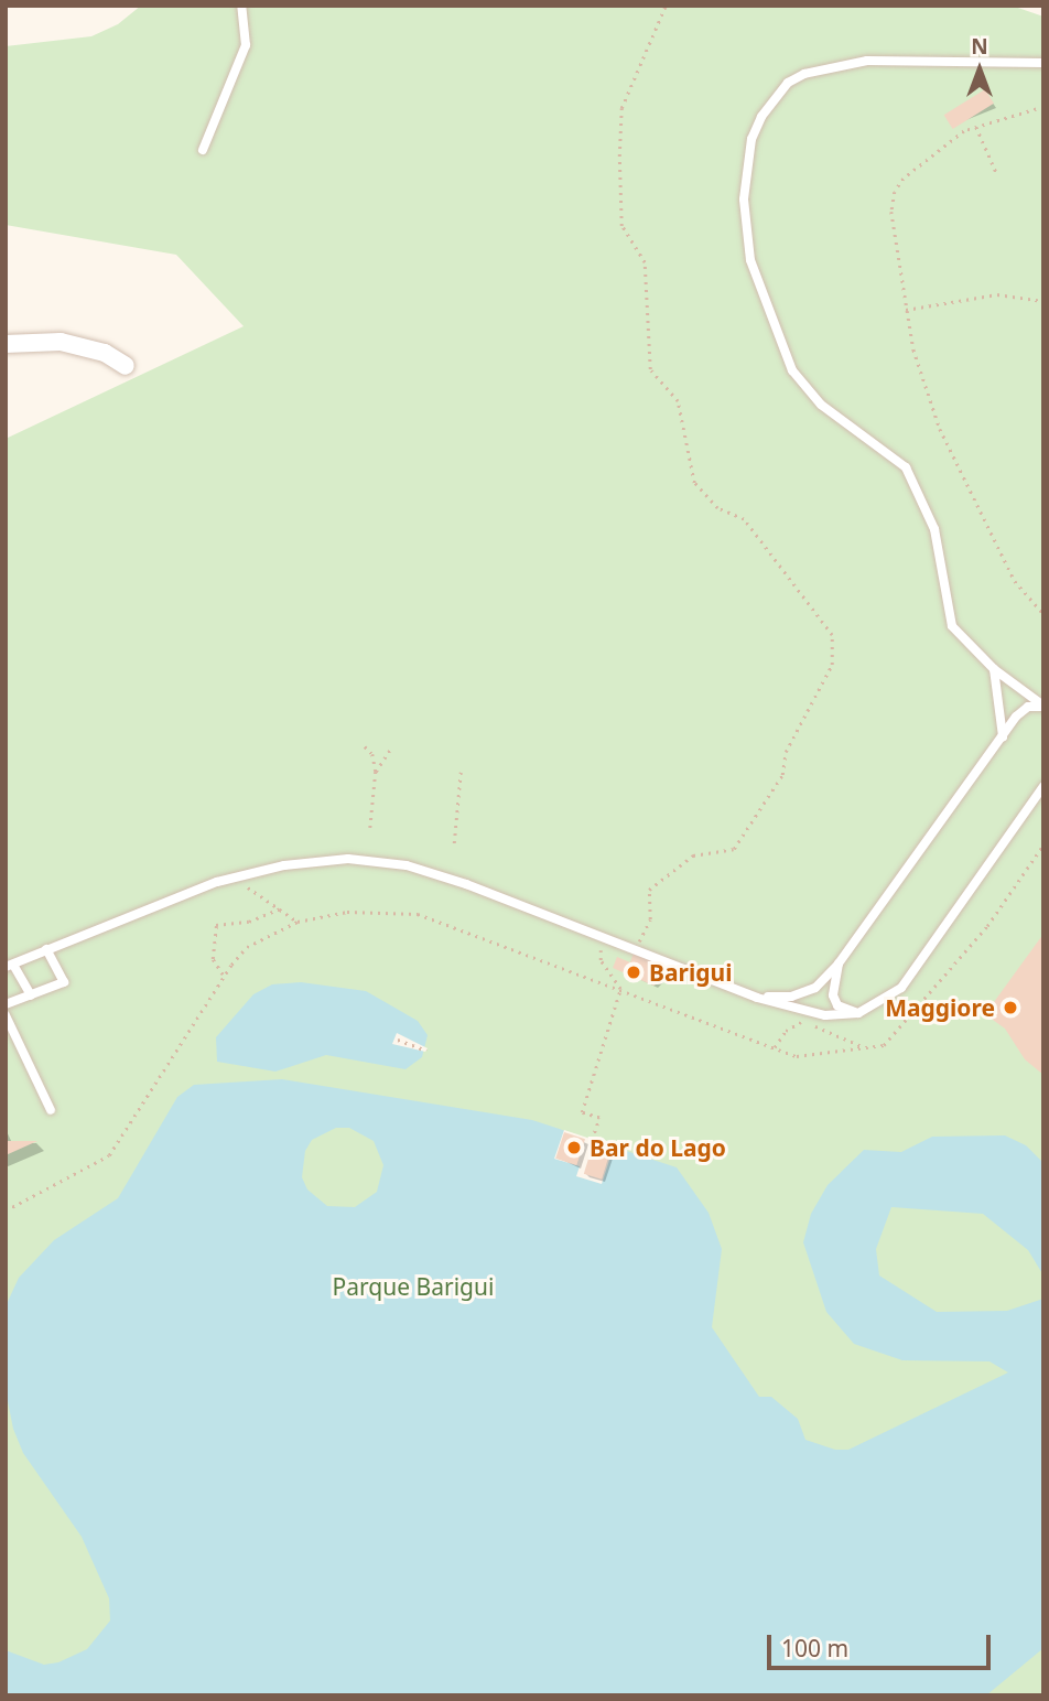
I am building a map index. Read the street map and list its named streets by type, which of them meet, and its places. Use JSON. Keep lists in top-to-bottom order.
{
  "parks": ["Parque Barigui"],
  "places": ["Barigui", "Maggiore", "Bar do Lago"],
  "scale_bar": "100 m",
  "north": "top"
}
